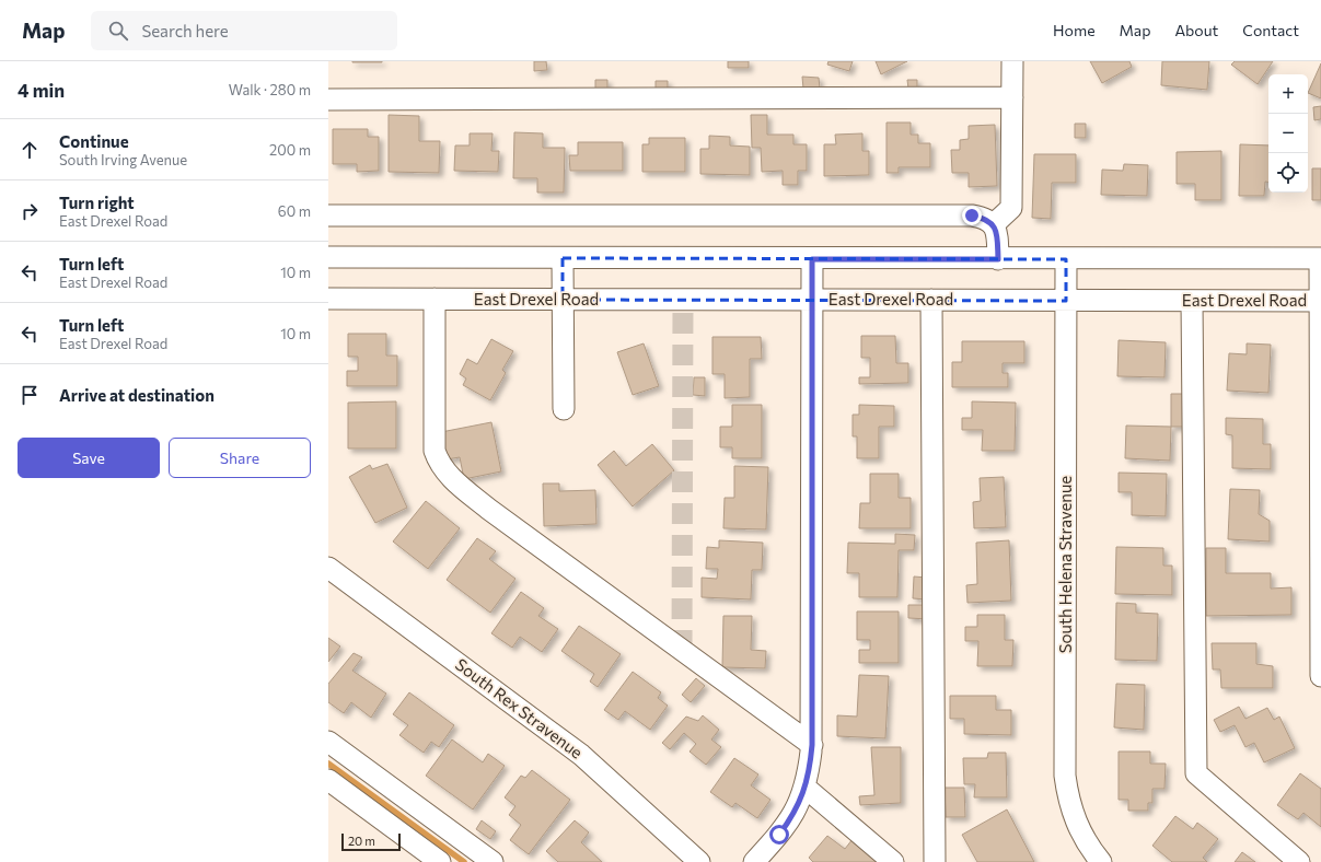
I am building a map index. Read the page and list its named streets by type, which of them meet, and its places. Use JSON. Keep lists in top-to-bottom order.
{
  "streets": {
    "street": ["East Drexel Road", "South Helena Stravenue", "South Rex Stravenue"]
  },
  "crossings": [
    ["East Drexel Road", "South Helena Stravenue"]
  ],
  "scale_bar": "20 m",
  "page": {
    "header": "Map",
    "search": "Search here",
    "nav": [
      "Home",
      "Map",
      "About",
      "Contact"
    ],
    "heading": ["4 min", "Walk · 280 m"],
    "map_buttons": ["+", "−"],
    "list": [
      ["Continue", "South Irving Avenue", "200 m"],
      ["Turn right", "East Drexel Road", "60 m"],
      ["Turn left", "East Drexel Road", "10 m"],
      ["Turn left", "East Drexel Road", "10 m"],
      "Arrive at destination"
    ],
    "buttons": ["Save", "Share"],
    "scale": "20 m"
  }
}
